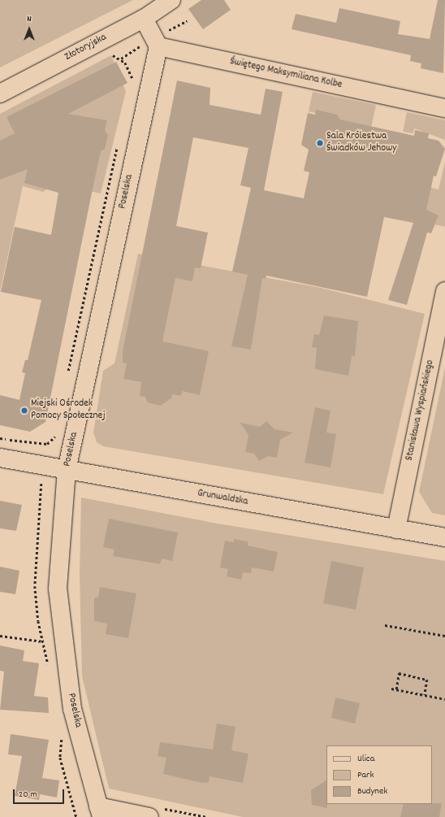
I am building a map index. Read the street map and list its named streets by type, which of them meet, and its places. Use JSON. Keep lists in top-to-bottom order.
{
  "streets": {
    "street": [
      "Złotoryjska",
      "Świętego Maksymiliana Kolbe",
      "Poselska",
      "Stanisława Wyspiańskiego",
      "Grunwaldzka"
    ]
  },
  "crossings": [
    ["Świętego Maksymiliana Kolbe", "Poselska"],
    ["Poselska", "Grunwaldzka"],
    ["Stanisława Wyspiańskiego", "Grunwaldzka"]
  ],
  "places": ["Sala Królestwa Świadków Jehowy", "Miejski Ośrodek Pomocy Społecznej"],
  "legend": ["Ulica", "Park", "Budynek"],
  "scale_bar": "20 m",
  "north": "top"
}
